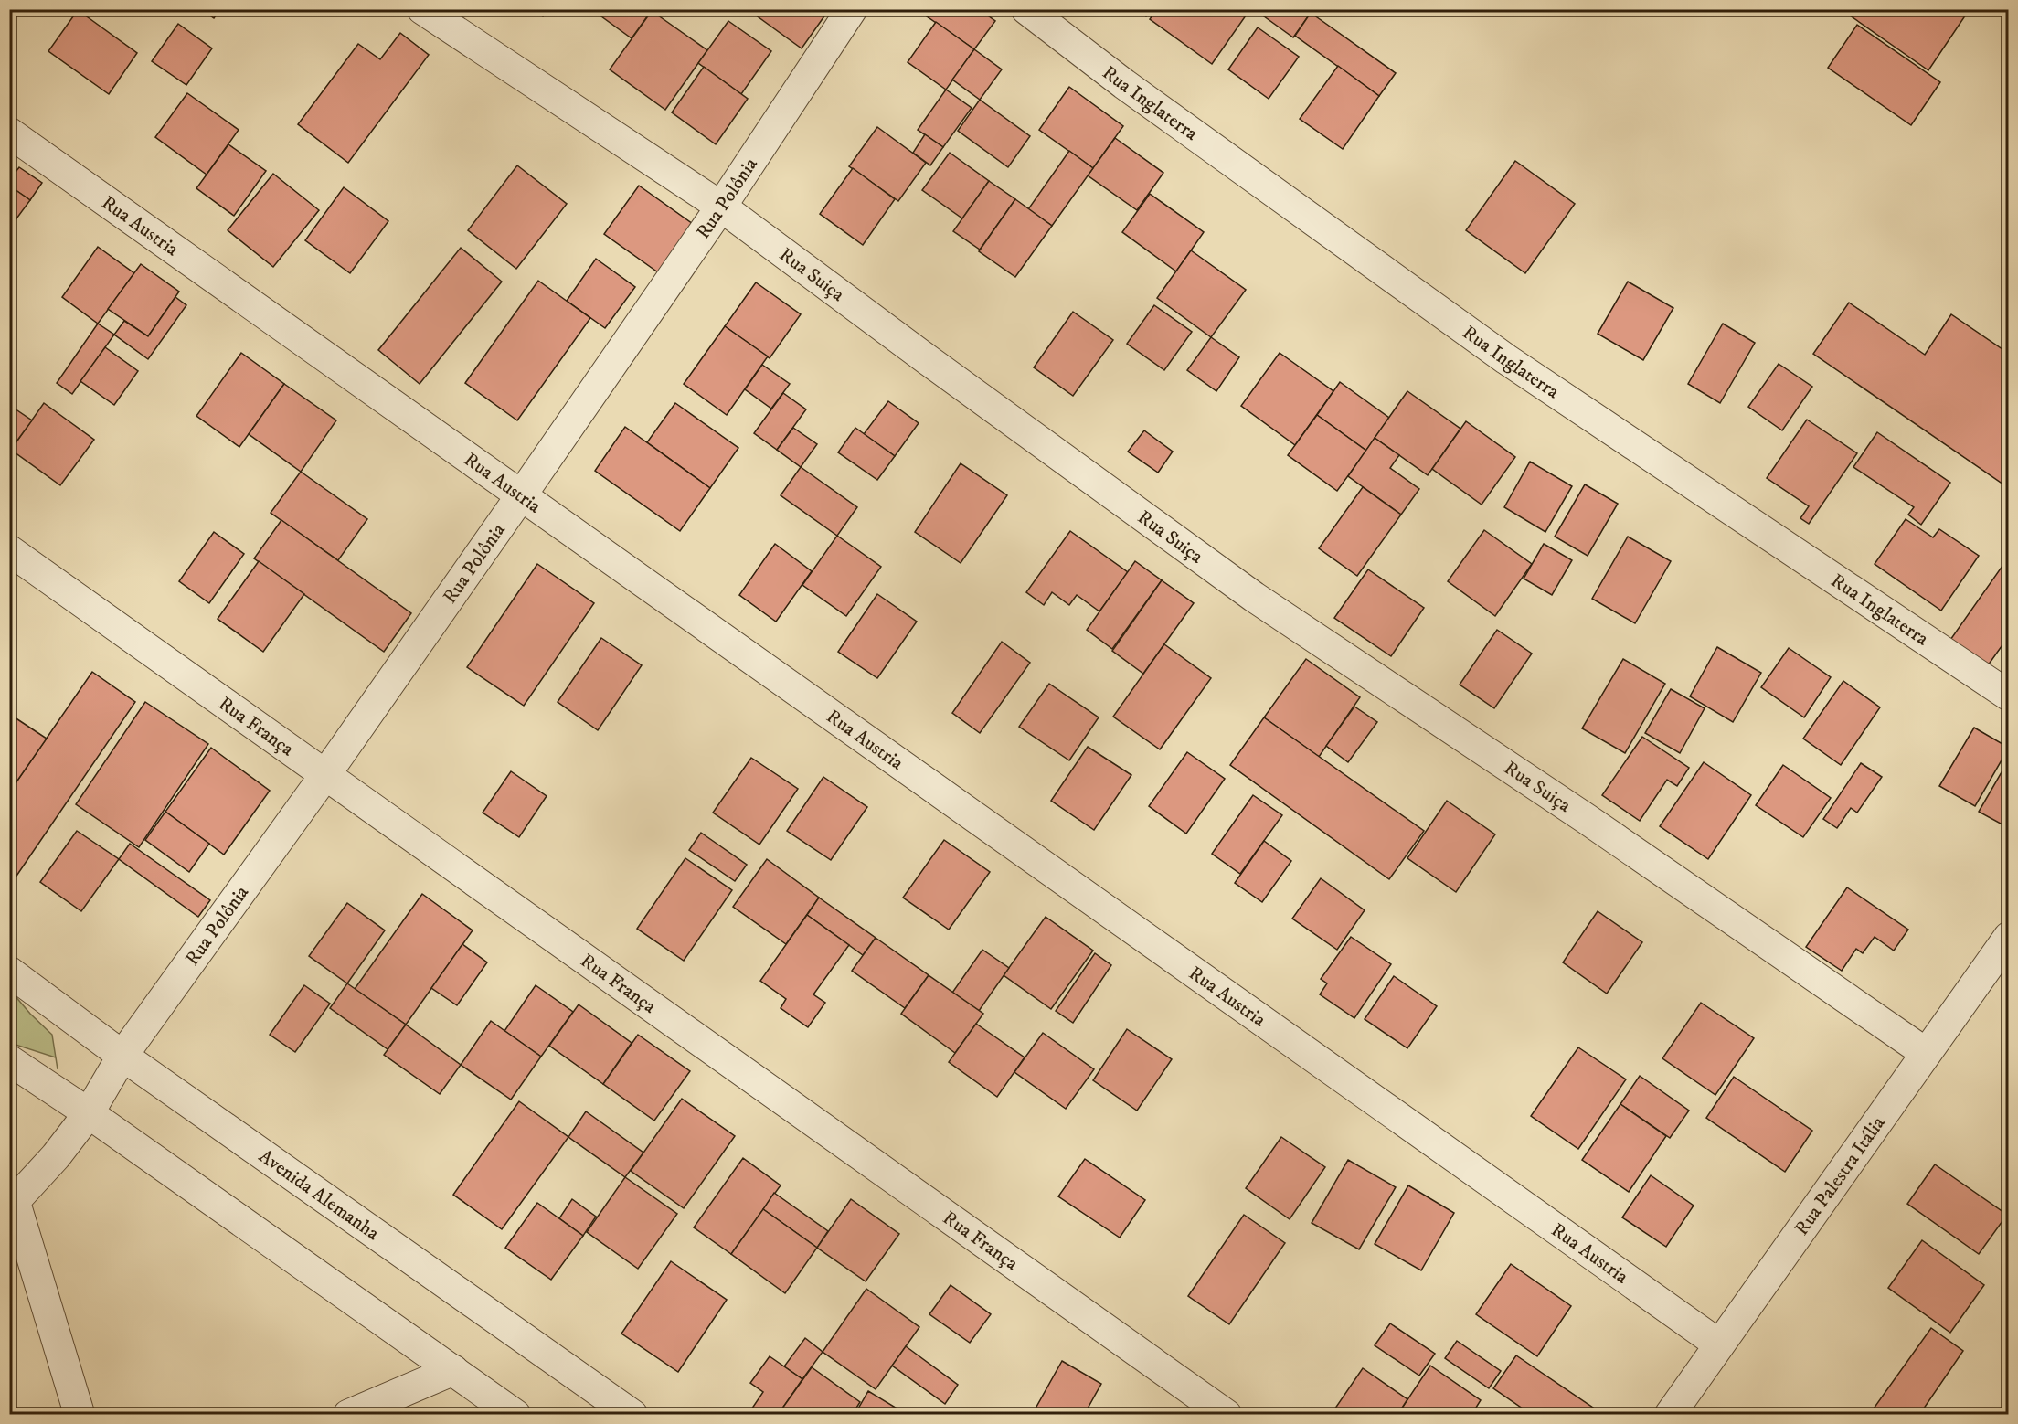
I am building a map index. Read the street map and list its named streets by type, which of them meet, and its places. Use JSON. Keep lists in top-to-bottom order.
{
  "streets": {
    "street": [
      "Rua Inglaterra",
      "Rua Polônia",
      "Rua Austria",
      "Rua Suiça",
      "Rua França",
      "Rua Palestra Itália",
      "Avenida Alemanha"
    ]
  },
  "crossings": [
    ["Rua Polônia", "Rua Austria"],
    ["Rua Polônia", "Rua Suiça"],
    ["Rua Polônia", "Rua França"],
    ["Rua Polônia", "Avenida Alemanha"],
    ["Rua Austria", "Rua Palestra Itália"],
    ["Rua Suiça", "Rua Palestra Itália"]
  ]
}
